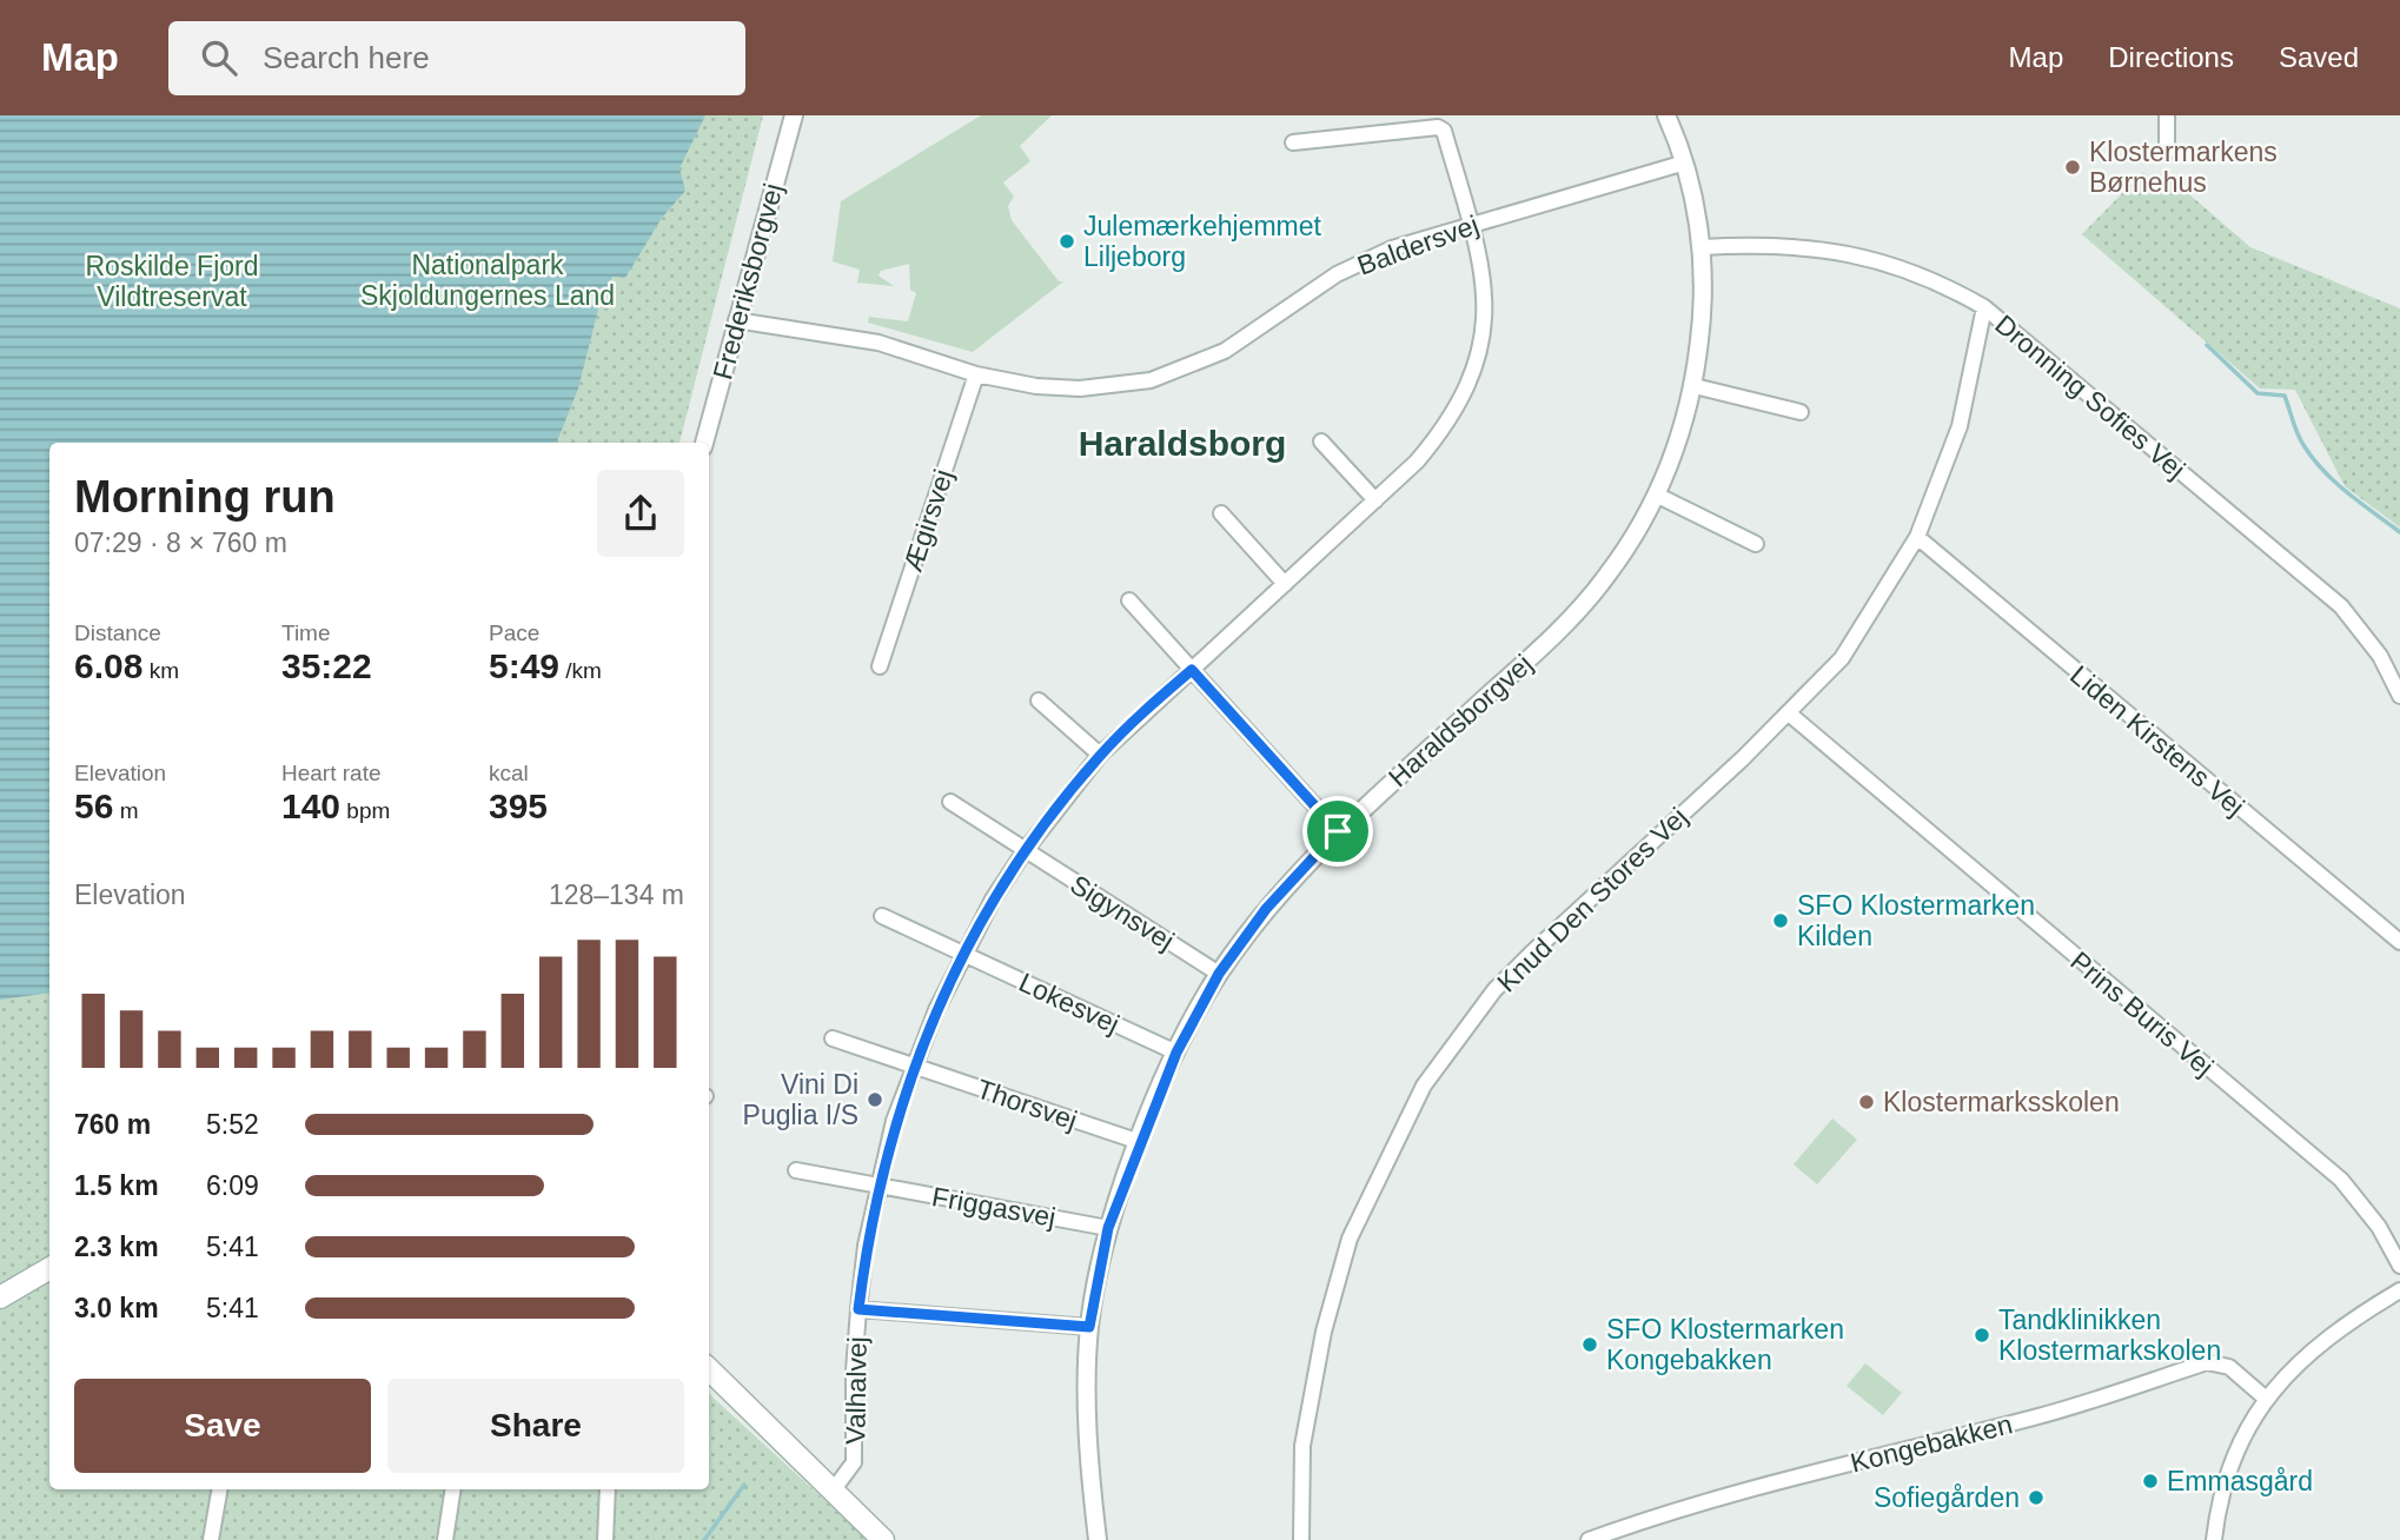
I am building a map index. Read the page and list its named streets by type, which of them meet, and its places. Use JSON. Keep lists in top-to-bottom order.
{
  "streets": {
    "street": [
      "Baldersvej",
      "Frederiksborgvej",
      "Dronning Sofies Vej",
      "Ægirsvej",
      "Haraldsborgvej",
      "Liden Kirstens Vej",
      "Knud Den Stores Vej",
      "Sigynsvej",
      "Lokesvej",
      "Prins Buris Vej",
      "Thorsvej",
      "Friggasvej",
      "Valhalvej",
      "Kongebakken"
    ]
  },
  "crossings": [
    ["Baldersvej", "Frederiksborgvej"],
    ["Baldersvej", "Ægirsvej"],
    ["Baldersvej", "Haraldsborgvej"],
    ["Baldersvej", "Valhalvej"],
    ["Dronning Sofies Vej", "Haraldsborgvej"],
    ["Dronning Sofies Vej", "Knud Den Stores Vej"],
    ["Haraldsborgvej", "Sigynsvej"],
    ["Haraldsborgvej", "Lokesvej"],
    ["Haraldsborgvej", "Thorsvej"],
    ["Haraldsborgvej", "Friggasvej"],
    ["Liden Kirstens Vej", "Knud Den Stores Vej"],
    ["Knud Den Stores Vej", "Prins Buris Vej"],
    ["Sigynsvej", "Valhalvej"],
    ["Lokesvej", "Valhalvej"],
    ["Thorsvej", "Valhalvej"],
    ["Friggasvej", "Valhalvej"]
  ],
  "districts": ["Haraldsborg"],
  "parks": ["Nationalpark Skjoldungernes Land", "Roskilde Fjord Vildtreservat"],
  "places": [
    "Klostermarkens Børnehus",
    "Julemærkehjemmet Liljeborg",
    "SFO Klostermarken Kilden",
    "Vini Di Puglia I/S",
    "Klostermarksskolen",
    "Tandklinikken Klostermarkskolen",
    "SFO Klostermarken Kongebakken",
    "Emmasgård",
    "Sofiegården"
  ],
  "page": {
    "header": "Map",
    "search": "Search here",
    "nav": ["Map", "Directions", "Saved"],
    "heading": ["Morning run", "07:29 · 8 × 760 m"],
    "stats": [
      ["Distance", "6.08 km"],
      ["Time", "35:22"],
      ["Pace", "5:49 /km"],
      ["Elevation", "56 m"],
      ["Heart rate", "140 bpm"],
      ["kcal", "395"]
    ],
    "chart": ["Elevation", "128–134 m"],
    "list": [
      {
        "name": "760 m",
        "note": "5:52"
      },
      {
        "name": "1.5 km",
        "note": "6:09"
      },
      {
        "name": "2.3 km",
        "note": "5:41"
      },
      {
        "name": "3.0 km",
        "note": "5:41"
      }
    ],
    "buttons": ["Save", "Share"]
  }
}
